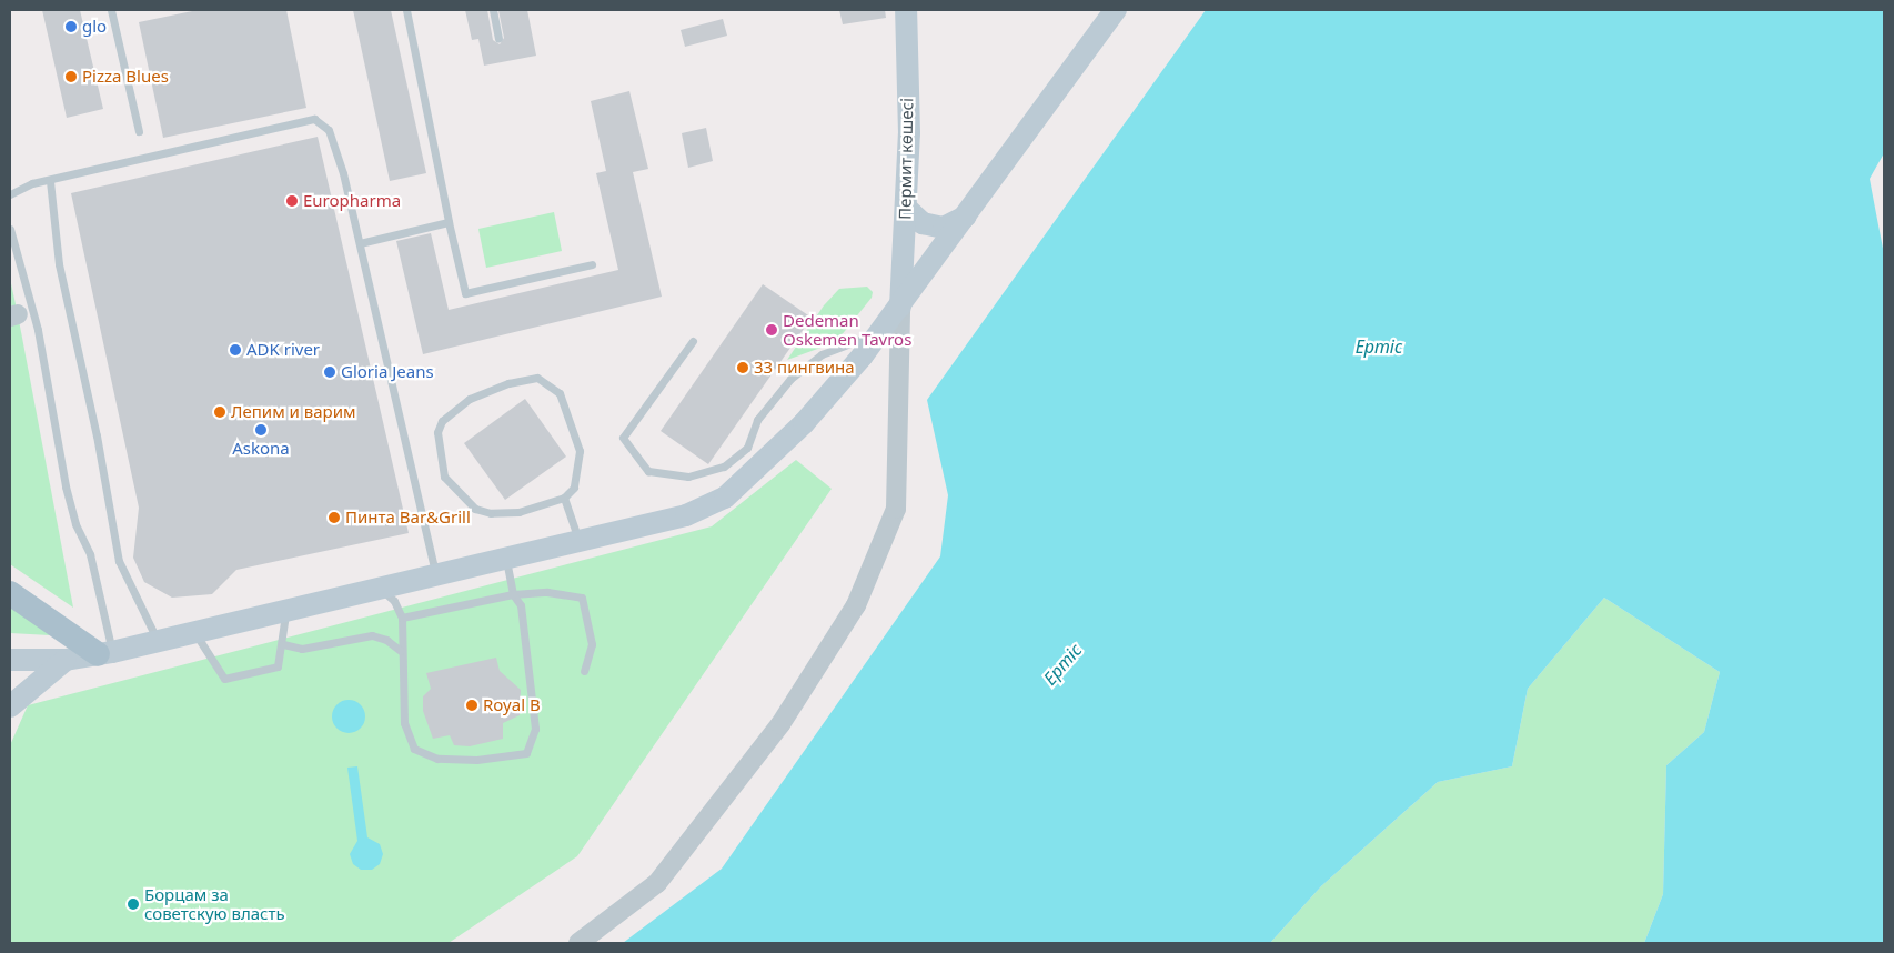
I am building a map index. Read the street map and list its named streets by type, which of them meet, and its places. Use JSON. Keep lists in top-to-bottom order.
{
  "streets": {
    "main road": ["Пермит көшесі"]
  },
  "water": ["Ертіс"],
  "places": [
    "glo",
    "Pizza Blues",
    "Europharma",
    "Dedeman Oskemen Tavros",
    "ADK river",
    "33 пингвина",
    "Gloria Jeans",
    "Лепим и варим",
    "Askona",
    "Пинта Bar&Grill",
    "Royal B",
    "Борцам за советскую власть"
  ]
}
